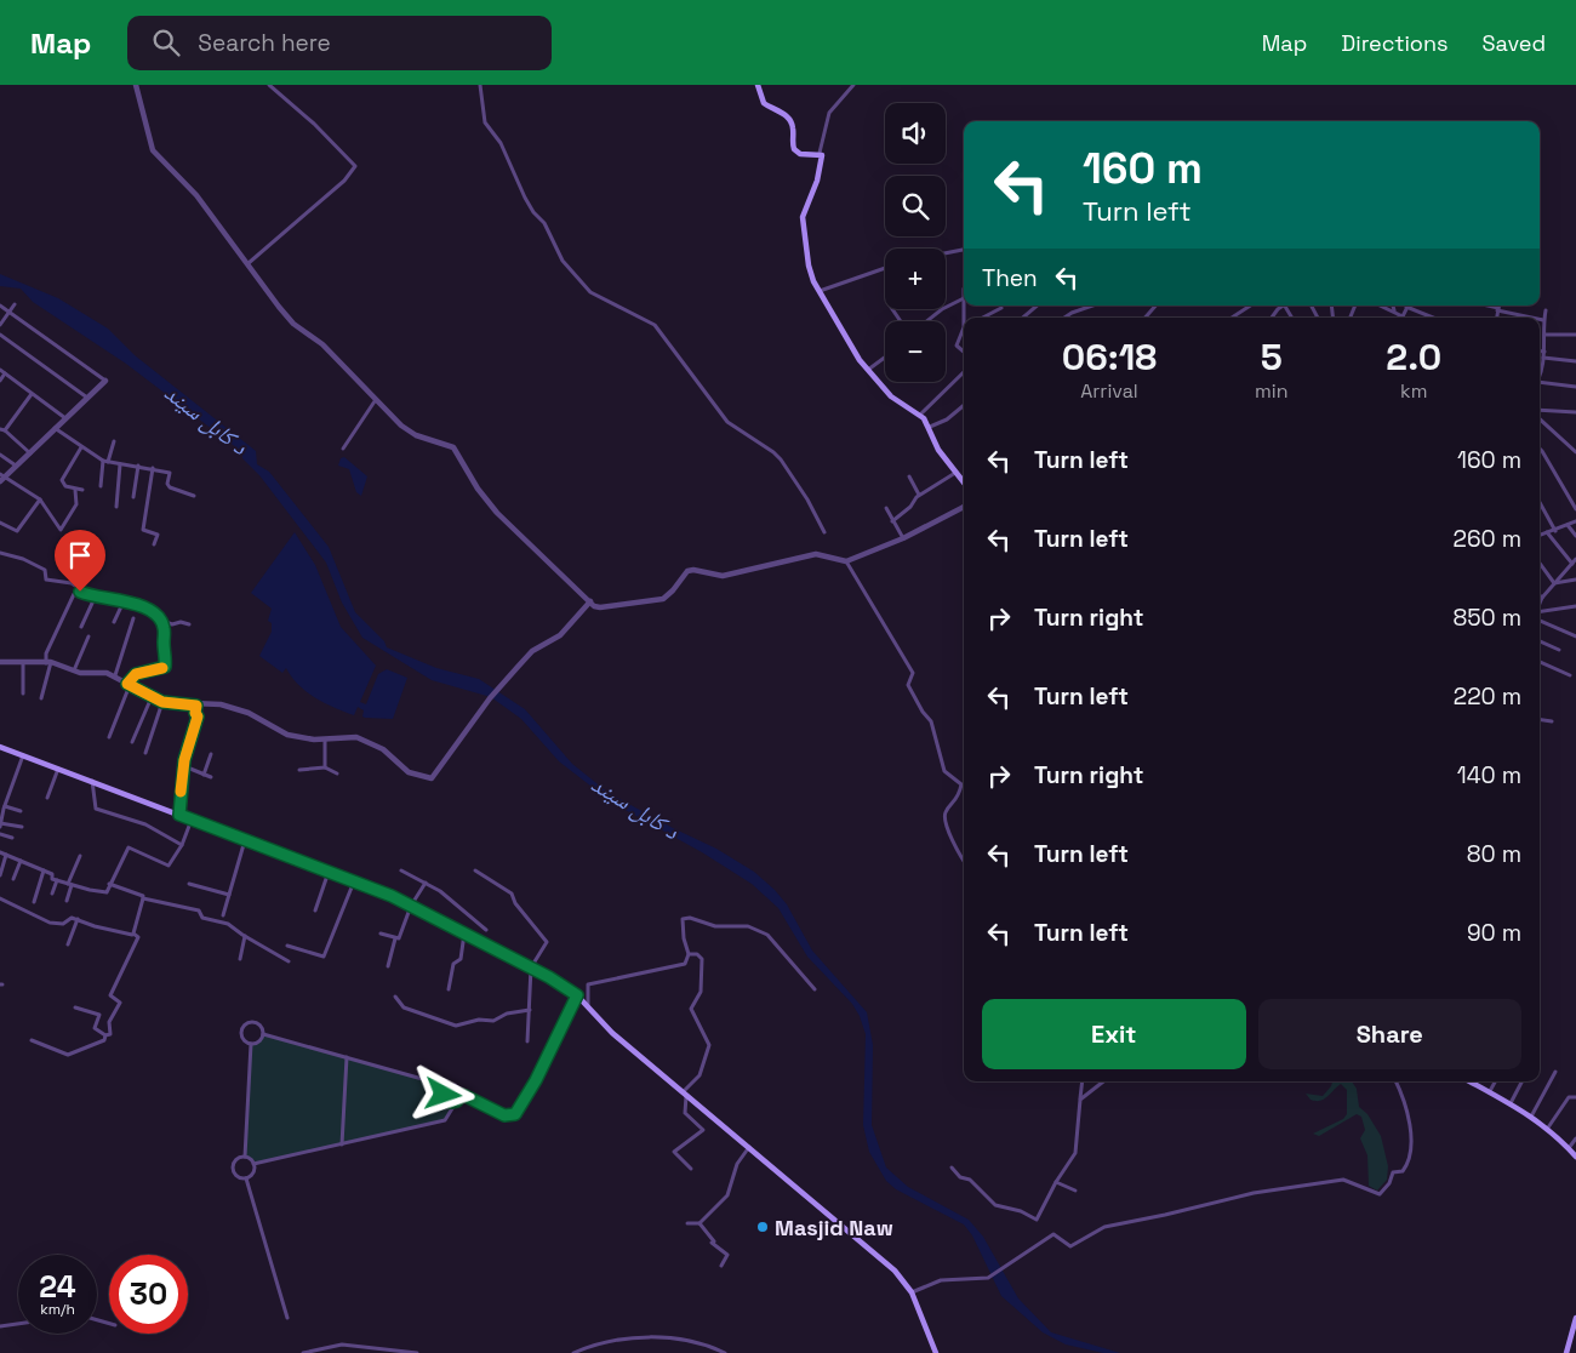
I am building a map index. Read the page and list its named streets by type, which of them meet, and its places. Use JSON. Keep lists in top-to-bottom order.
{
  "water": ["د کابل سيند"],
  "places": ["Masjid Naw"],
  "page": {
    "header": "Map",
    "search": "Search here",
    "nav": ["Map", "Directions", "Saved"],
    "map_buttons": ["+", "−"],
    "turn": ["160 m", "Turn left"],
    "then": "Then",
    "eta": [
      "06:18",
      "Arrival",
      "5",
      "min",
      "2.0",
      "km"
    ],
    "list": [
      {
        "name": "Turn left",
        "value": "160 m"
      },
      {
        "name": "Turn left",
        "value": "260 m"
      },
      {
        "name": "Turn right",
        "value": "850 m"
      },
      {
        "name": "Turn left",
        "value": "220 m"
      },
      {
        "name": "Turn right",
        "value": "140 m"
      },
      {
        "name": "Turn left",
        "value": "80 m"
      },
      {
        "name": "Turn left",
        "value": "90 m"
      }
    ],
    "buttons": ["Exit", "Share"],
    "speed": "24 km/h",
    "limit": "30"
  }
}
